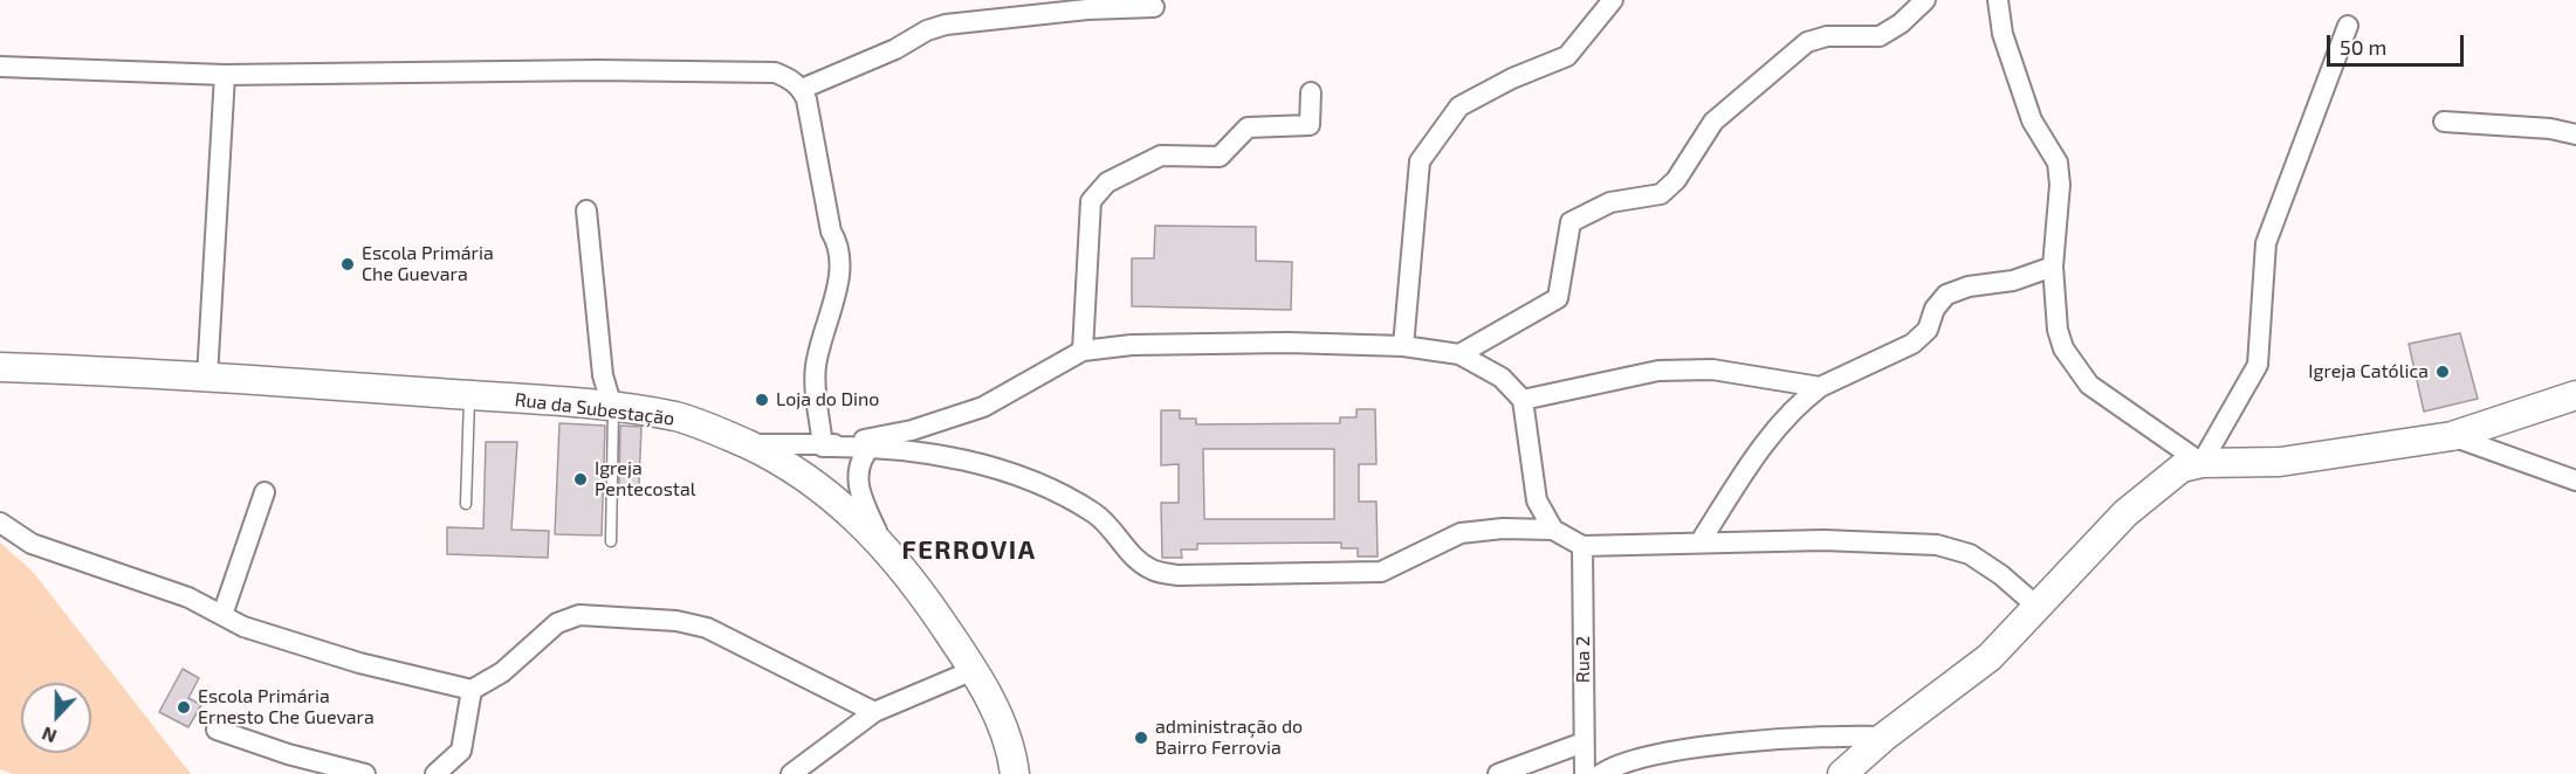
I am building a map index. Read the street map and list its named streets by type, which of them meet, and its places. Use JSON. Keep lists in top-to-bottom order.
{
  "streets": {
    "street": ["Rua da Subestação", "Rua 2"]
  },
  "districts": ["FERROVIA"],
  "places": [
    "Escola Primária Che Guevara",
    "Igreja Católica",
    "Loja do Dino",
    "Igreja Pentecostal",
    "Escola Primária Ernesto Che Guevara",
    "administração do Bairro Ferrovia"
  ],
  "scale_bar": "50 m",
  "north": "bottom"
}
